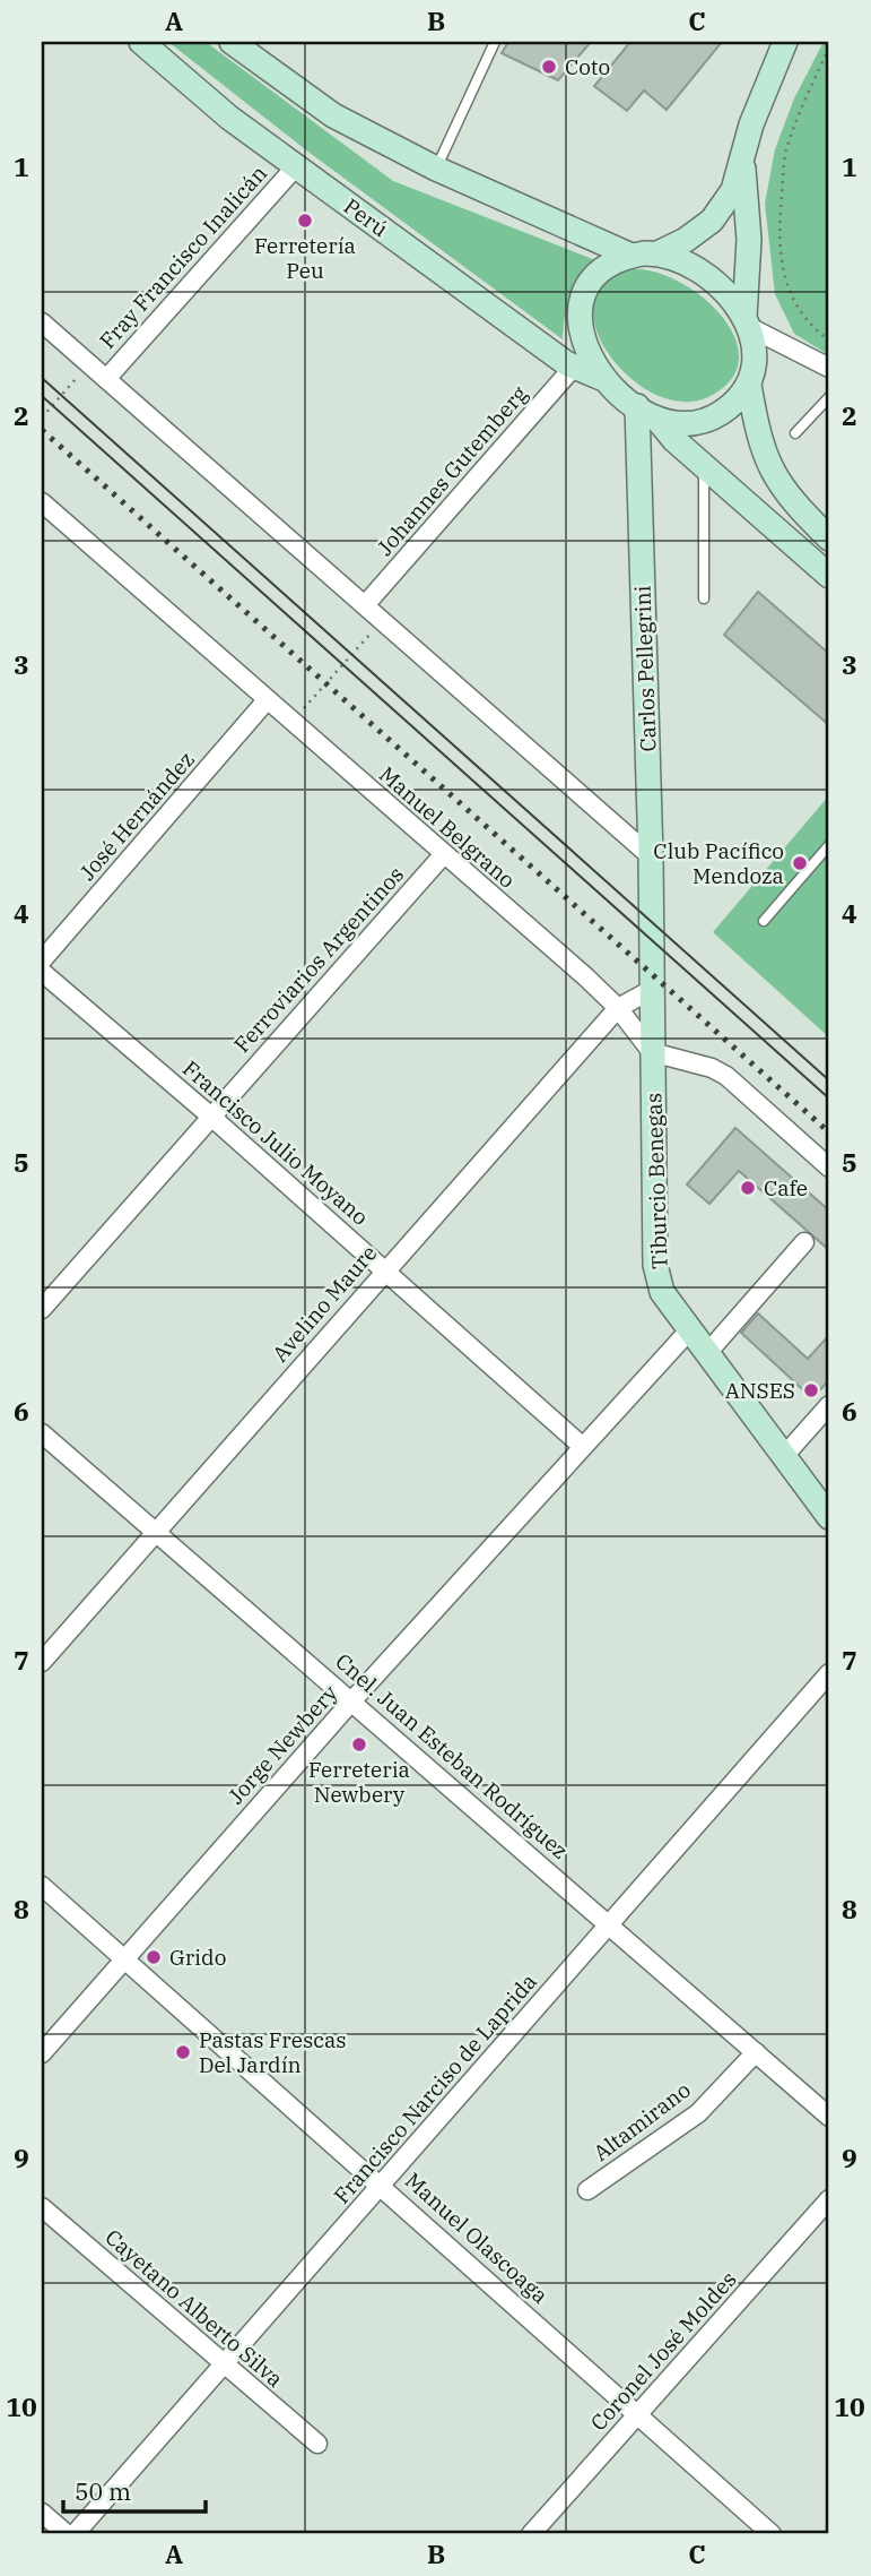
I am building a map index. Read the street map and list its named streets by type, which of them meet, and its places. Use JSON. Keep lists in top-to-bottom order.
{
  "streets": {
    "main road": ["Perú", "Carlos Pellegrini", "Tiburcio Benegas"],
    "street": [
      "Fray Francisco Inalicán",
      "Johannes Gutemberg",
      "José Hernández",
      "Manuel Belgrano",
      "Ferroviarios Argentinos",
      "Francisco Julio Moyano",
      "Avelino Maure",
      "Jorge Newbery",
      "Cnel. Juan Esteban Rodríguez",
      "Francisco Narciso de Laprida",
      "Altamirano",
      "Manuel Olascoaga",
      "Cayetano Alberto Silva",
      "Coronel José Moldes"
    ]
  },
  "crossings": [
    ["Perú", "Fray Francisco Inalicán"],
    ["Perú", "Johannes Gutemberg"],
    ["Perú", "Carlos Pellegrini"],
    ["Carlos Pellegrini", "Tiburcio Benegas"],
    ["José Hernández", "Manuel Belgrano"],
    ["Manuel Belgrano", "Ferroviarios Argentinos"],
    ["Manuel Belgrano", "Tiburcio Benegas"],
    ["Manuel Belgrano", "Avelino Maure"],
    ["Ferroviarios Argentinos", "Francisco Julio Moyano"],
    ["Francisco Julio Moyano", "Avelino Maure"],
    ["Francisco Julio Moyano", "Jorge Newbery"],
    ["Tiburcio Benegas", "Avelino Maure"],
    ["Tiburcio Benegas", "Jorge Newbery"],
    ["Avelino Maure", "Cnel. Juan Esteban Rodríguez"],
    ["Jorge Newbery", "Cnel. Juan Esteban Rodríguez"],
    ["Jorge Newbery", "Manuel Olascoaga"],
    ["Cnel. Juan Esteban Rodríguez", "Francisco Narciso de Laprida"],
    ["Cnel. Juan Esteban Rodríguez", "Altamirano"],
    ["Francisco Narciso de Laprida", "Manuel Olascoaga"],
    ["Francisco Narciso de Laprida", "Cayetano Alberto Silva"],
    ["Manuel Olascoaga", "Coronel José Moldes"]
  ],
  "places": [
    "Coto",
    "Ferretería Peu",
    "Club Pacífico Mendoza",
    "Cafe",
    "ANSES",
    "Ferreteria Newbery",
    "Grido",
    "Pastas Frescas Del Jardín"
  ],
  "scale_bar": "50 m",
  "grid": {
    "columns": ["A", "B", "C"],
    "rows": [
      "1",
      "2",
      "3",
      "4",
      "5",
      "6",
      "7",
      "8",
      "9",
      "10"
    ]
  }
}
